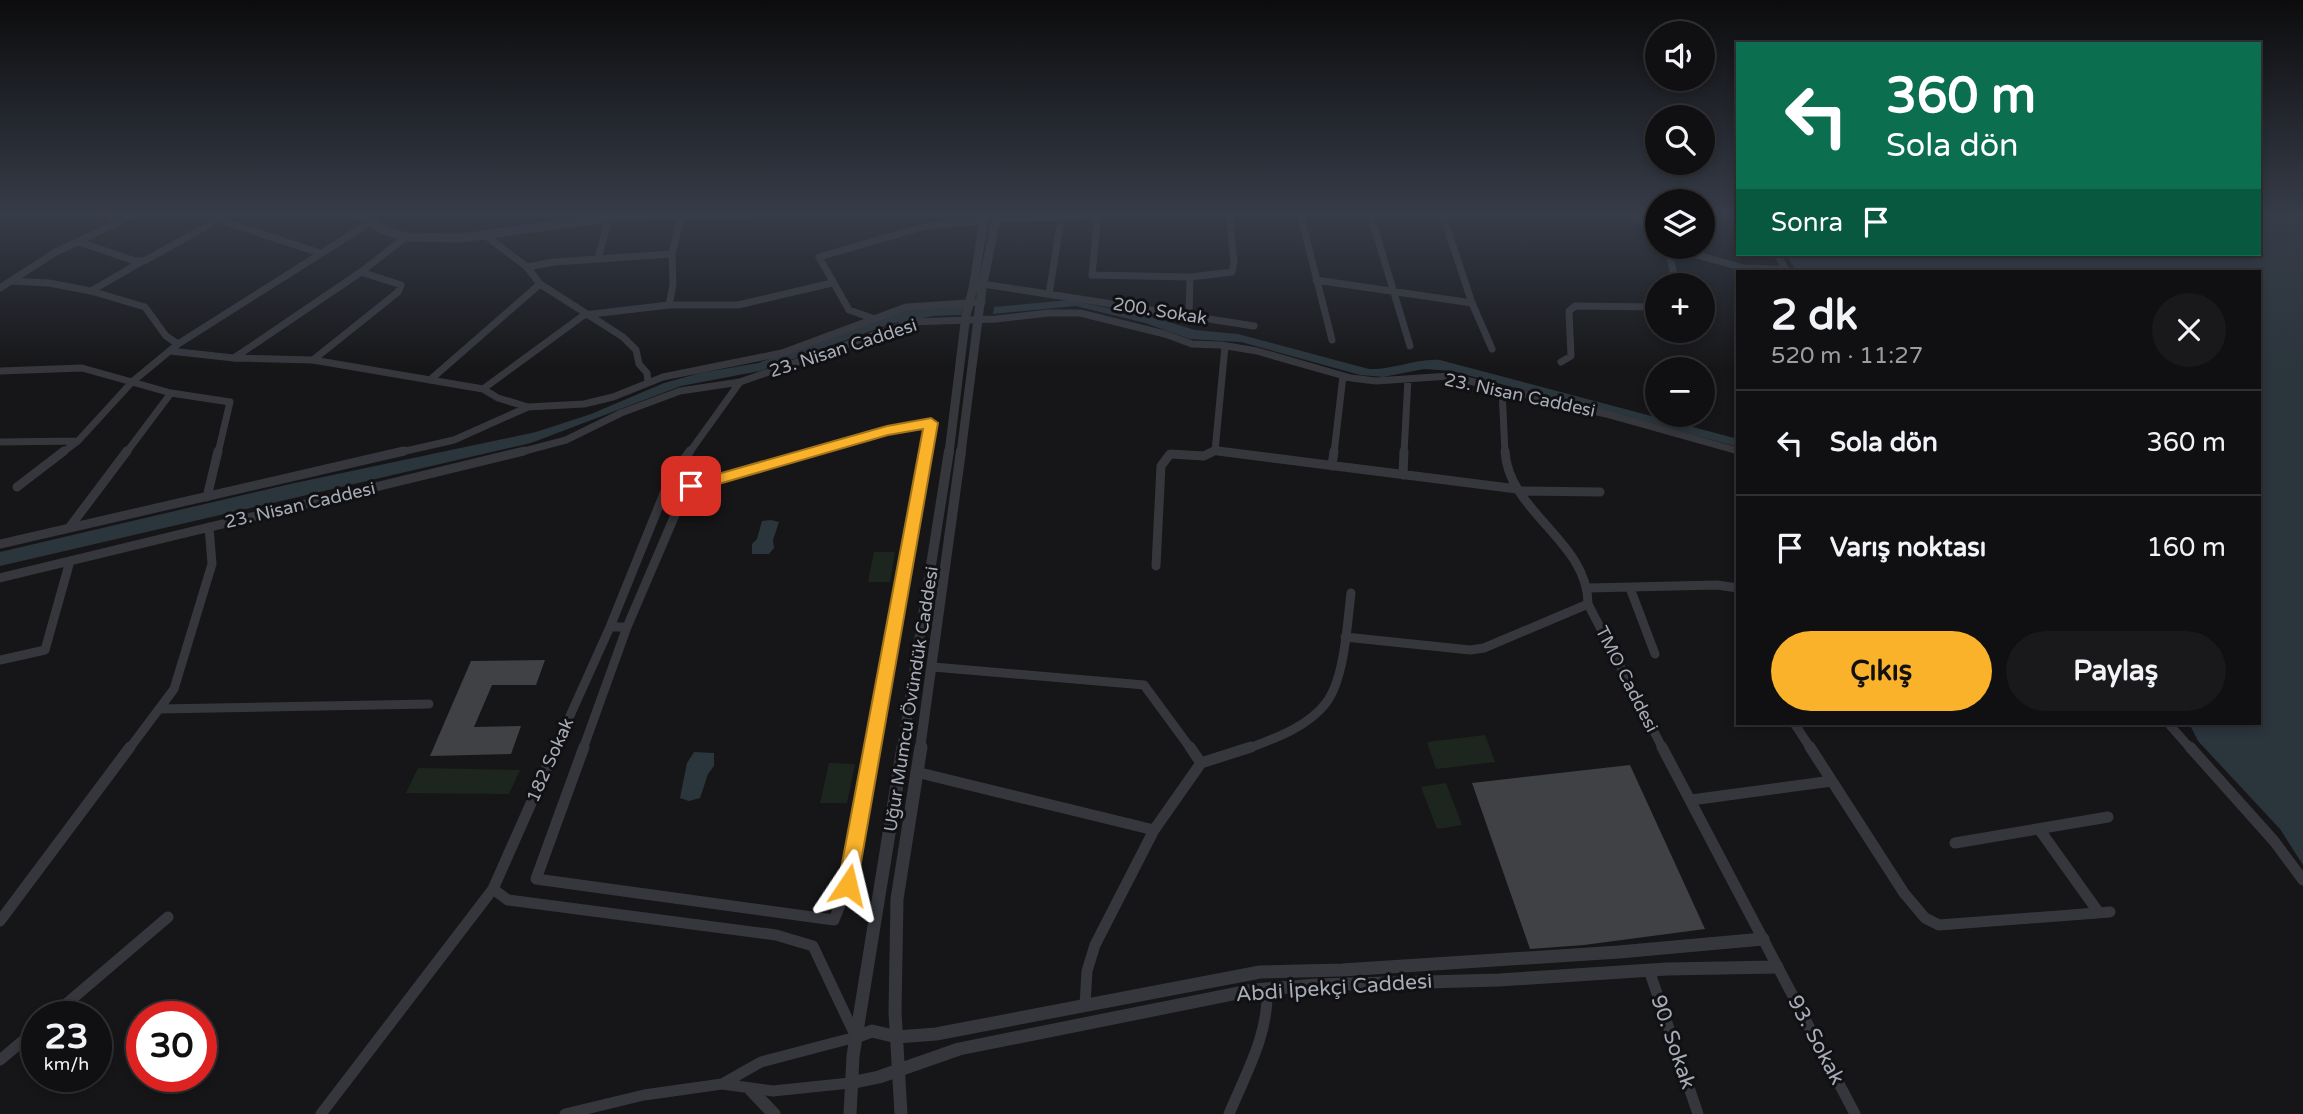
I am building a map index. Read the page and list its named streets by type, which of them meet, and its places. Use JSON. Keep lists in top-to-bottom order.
{
  "streets": {
    "street": [
      "200. Sokak",
      "23. Nisan Caddesi",
      "TMO Caddesi",
      "Uğur Mumcu Övündük Caddesi",
      "182 Sokak",
      "Abdi İpekçi Caddesi",
      "93. Sokak",
      "90. Sokak"
    ]
  },
  "crossings": [
    ["200. Sokak", "Uğur Mumcu Övündük Caddesi"],
    ["23. Nisan Caddesi", "TMO Caddesi"],
    ["23. Nisan Caddesi", "Uğur Mumcu Övündük Caddesi"],
    ["23. Nisan Caddesi", "182 Sokak"],
    ["TMO Caddesi", "Abdi İpekçi Caddesi"],
    ["TMO Caddesi", "93. Sokak"],
    ["Uğur Mumcu Övündük Caddesi", "Abdi İpekçi Caddesi"],
    ["Abdi İpekçi Caddesi", "93. Sokak"],
    ["Abdi İpekçi Caddesi", "90. Sokak"]
  ],
  "page": {
    "map_buttons": ["+", "−"],
    "turn": ["360 m", "Sola dön"],
    "then": "Sonra",
    "heading": ["2 dk", "520 m · 11:27"],
    "list": [
      {
        "name": "Sola dön",
        "value": "360 m"
      },
      {
        "name": "Varış noktası",
        "value": "160 m"
      }
    ],
    "buttons": ["Çıkış", "Paylaş"],
    "speed": "23 km/h",
    "limit": "30"
  }
}
